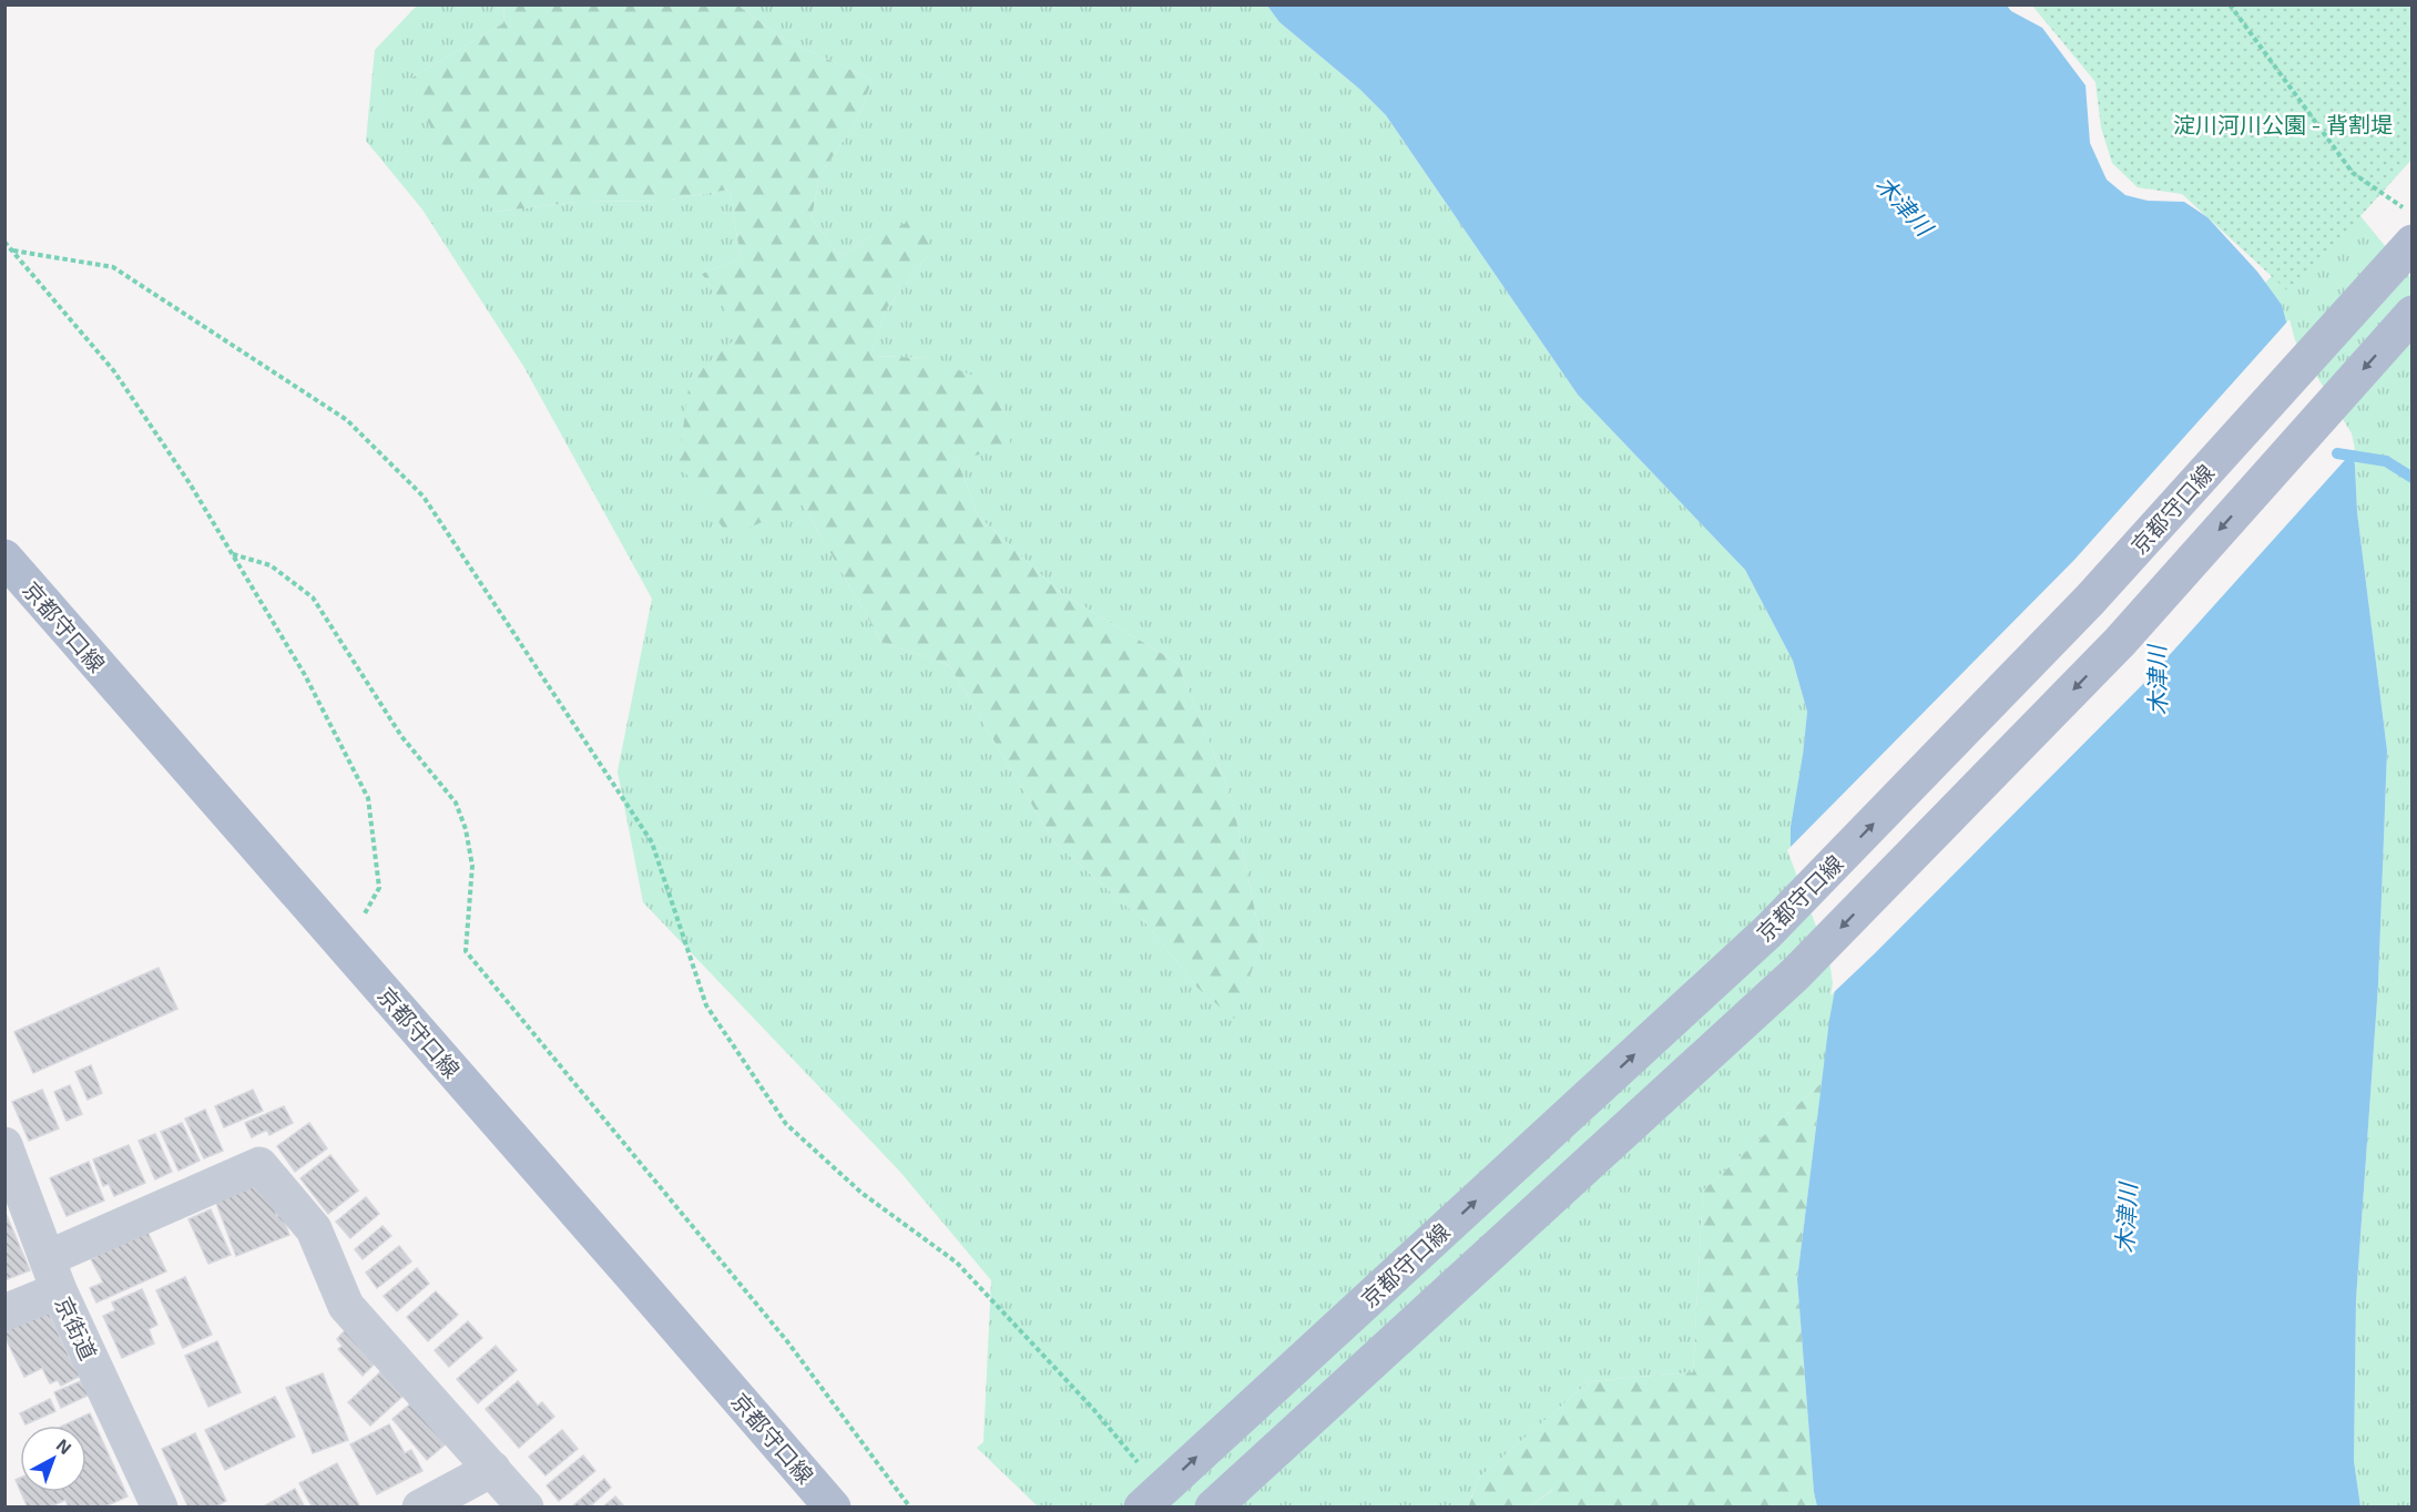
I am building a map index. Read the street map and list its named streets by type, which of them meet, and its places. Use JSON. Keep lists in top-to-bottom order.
{
  "streets": {
    "main road": ["京都守口線"],
    "street": ["京街道"]
  },
  "water": ["木津川"],
  "parks": ["淀川河川公園 - 背割堤"],
  "north": "top right"
}
